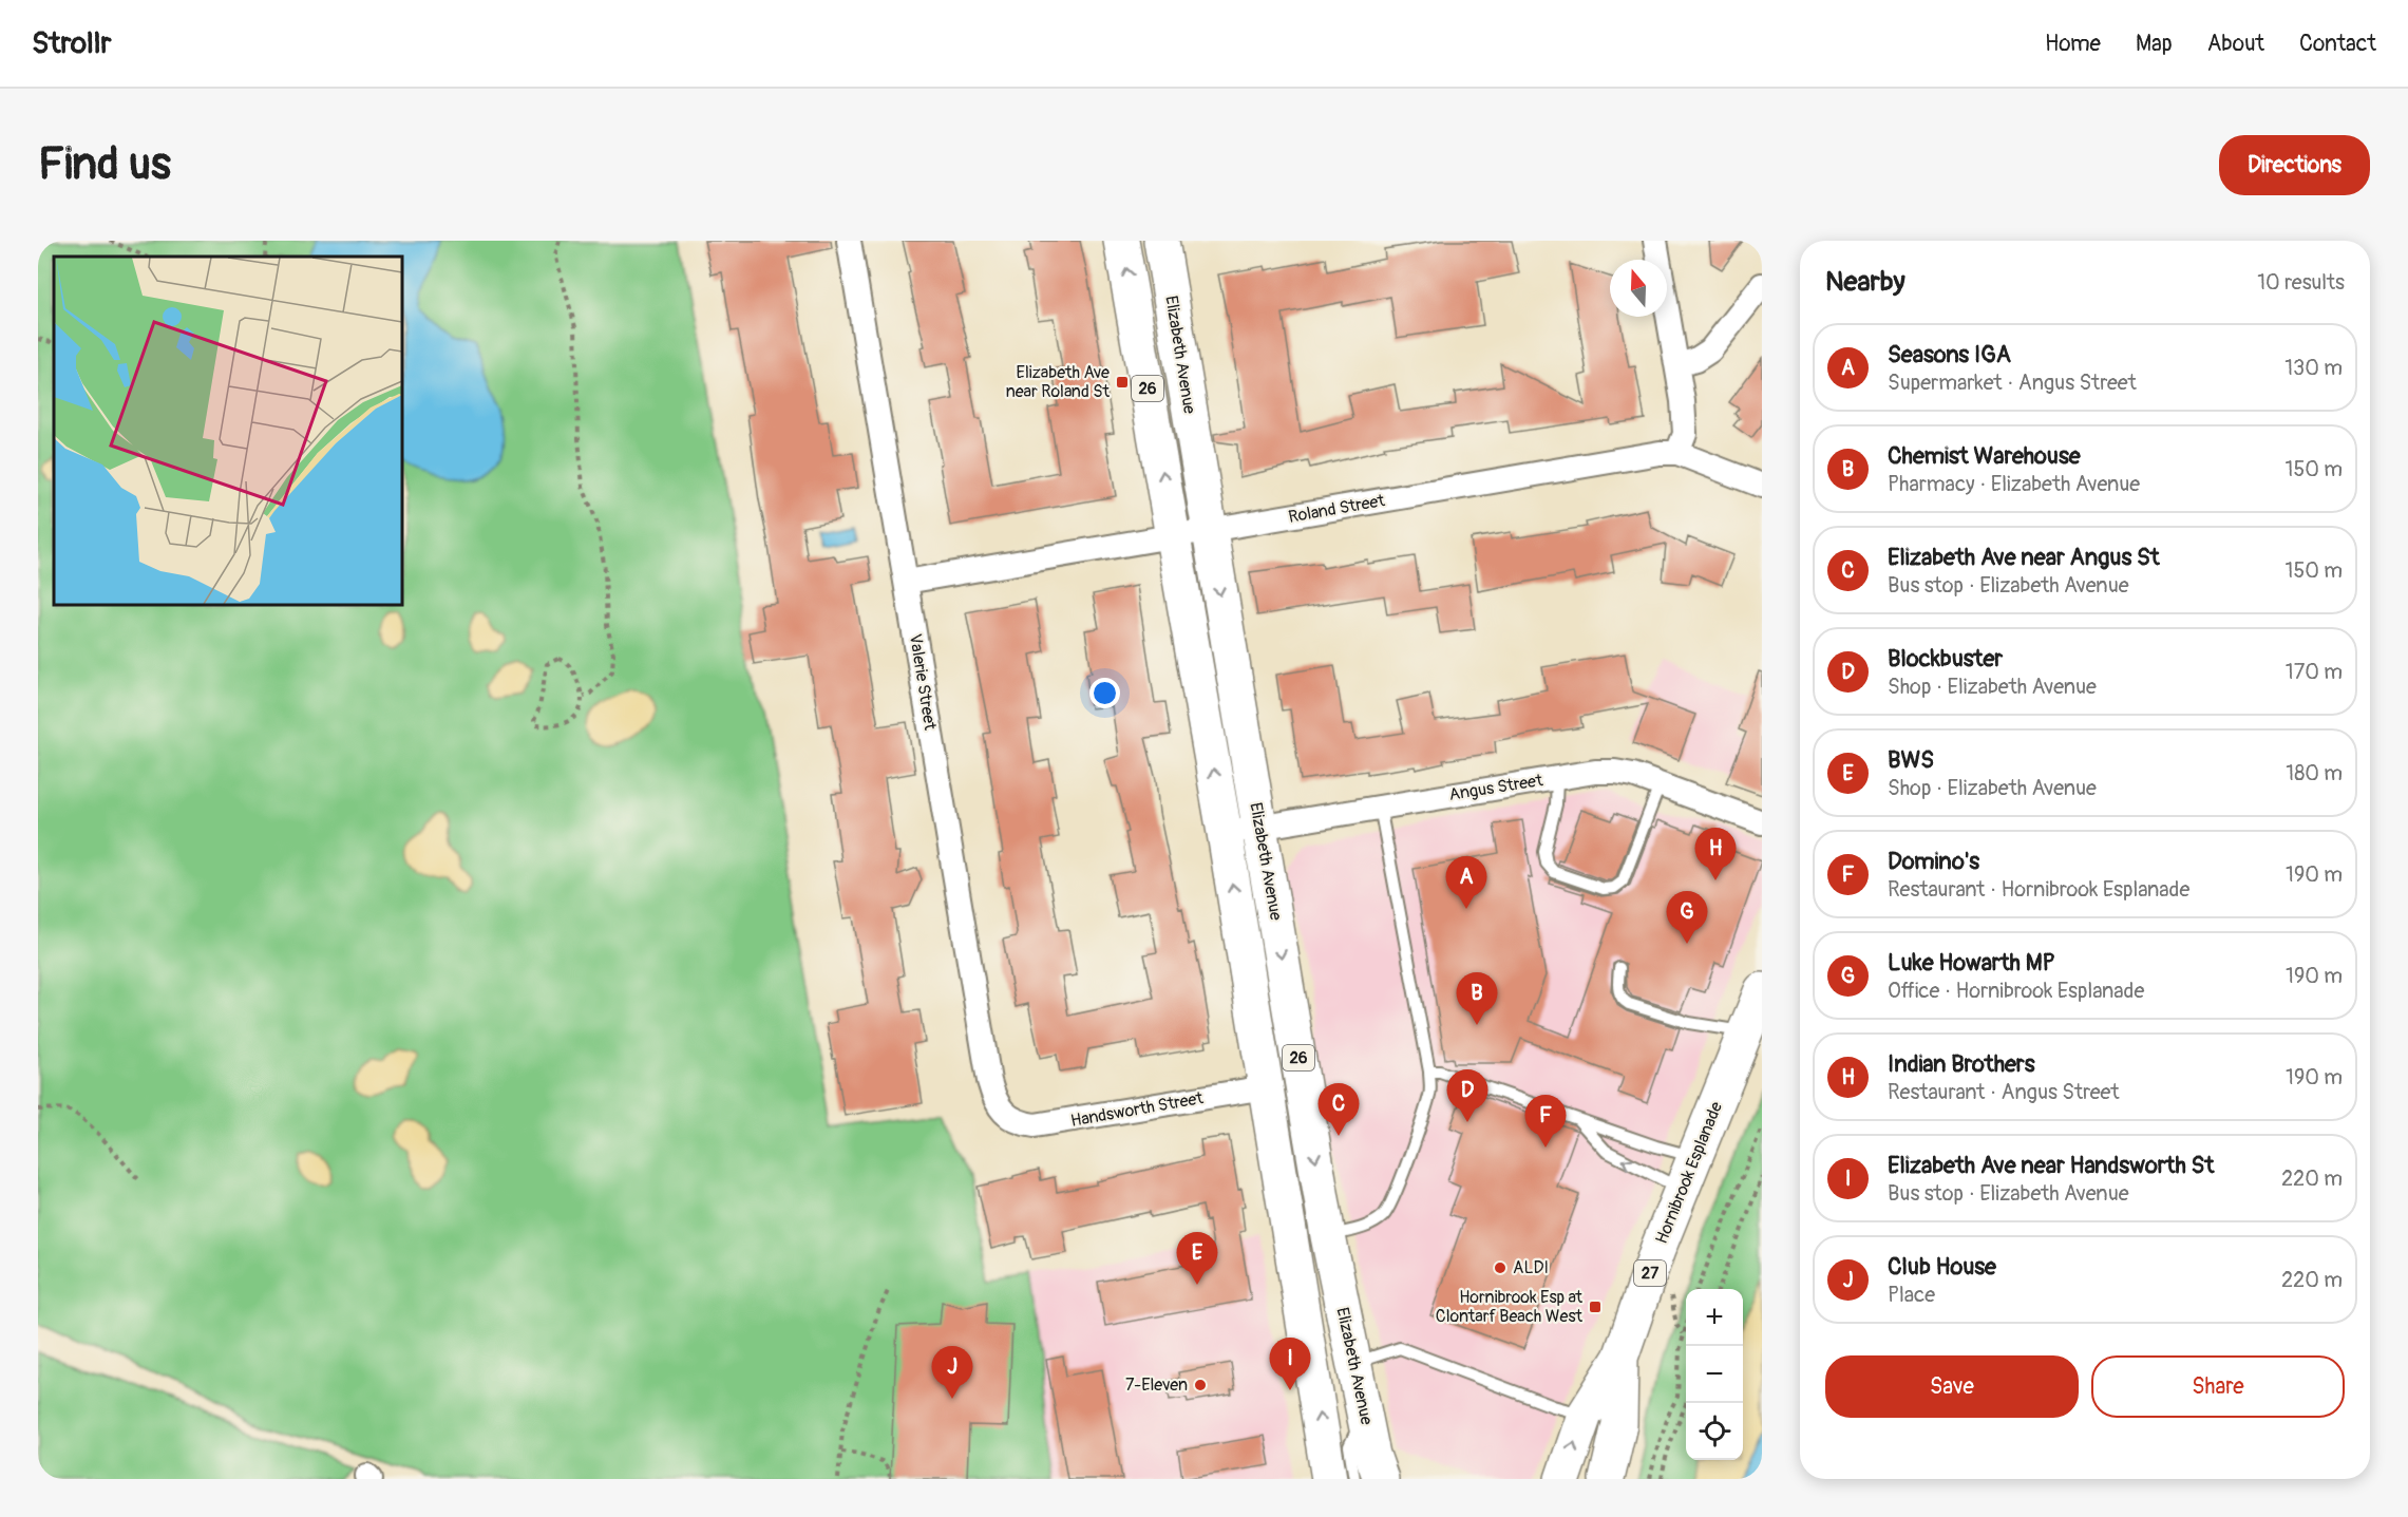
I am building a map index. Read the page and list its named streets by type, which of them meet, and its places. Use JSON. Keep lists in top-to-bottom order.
{
  "streets": {
    "main road": [
      "Elizabeth Avenue",
      "26",
      "Hornibrook Esplanade",
      "27"
    ],
    "street": [
      "Roland Street",
      "Valerie Street",
      "Angus Street",
      "Handsworth Street"
    ]
  },
  "crossings": [
    ["Elizabeth Avenue", "Roland Street"],
    ["Elizabeth Avenue", "Angus Street"],
    ["Elizabeth Avenue", "Handsworth Street"],
    ["Roland Street", "Valerie Street"],
    ["Valerie Street", "Handsworth Street"]
  ],
  "places": {
    "transit": ["Elizabeth Ave near Roland St", "Hornibrook Esp at Clontarf Beach West"],
    "other": ["ALDI", "7-Eleven"]
  },
  "north": "top",
  "page": {
    "header": "Strollr",
    "nav": [
      "Home",
      "Map",
      "About",
      "Contact"
    ],
    "buttons": [
      "Directions",
      ["Save", "Share"]
    ],
    "title": "Find us",
    "heading": ["Nearby", "10 results"],
    "list": [
      {
        "mark": "A",
        "name": "Seasons IGA",
        "note": "Supermarket · Angus Street",
        "value": "130 m"
      },
      {
        "mark": "B",
        "name": "Chemist Warehouse",
        "note": "Pharmacy · Elizabeth Avenue",
        "value": "150 m"
      },
      {
        "mark": "C",
        "name": "Elizabeth Ave near Angus St",
        "note": "Bus stop · Elizabeth Avenue",
        "value": "150 m"
      },
      {
        "mark": "D",
        "name": "Blockbuster",
        "note": "Shop · Elizabeth Avenue",
        "value": "170 m"
      },
      {
        "mark": "E",
        "name": "BWS",
        "note": "Shop · Elizabeth Avenue",
        "value": "180 m"
      },
      {
        "mark": "F",
        "name": "Domino's",
        "note": "Restaurant · Hornibrook Esplanade",
        "value": "190 m"
      },
      {
        "mark": "G",
        "name": "Luke Howarth MP",
        "note": "Office · Hornibrook Esplanade",
        "value": "190 m"
      },
      {
        "mark": "H",
        "name": "Indian Brothers",
        "note": "Restaurant · Angus Street",
        "value": "190 m"
      },
      {
        "mark": "I",
        "name": "Elizabeth Ave near Handsworth St",
        "note": "Bus stop · Elizabeth Avenue",
        "value": "220 m"
      },
      {
        "mark": "J",
        "name": "Club House",
        "note": "Place",
        "value": "220 m"
      }
    ],
    "pins": [
      "H",
      "A",
      "G",
      "B",
      "D",
      "C",
      "F",
      "E",
      "I",
      "J"
    ],
    "map_buttons": ["+", "−"]
  }
}
